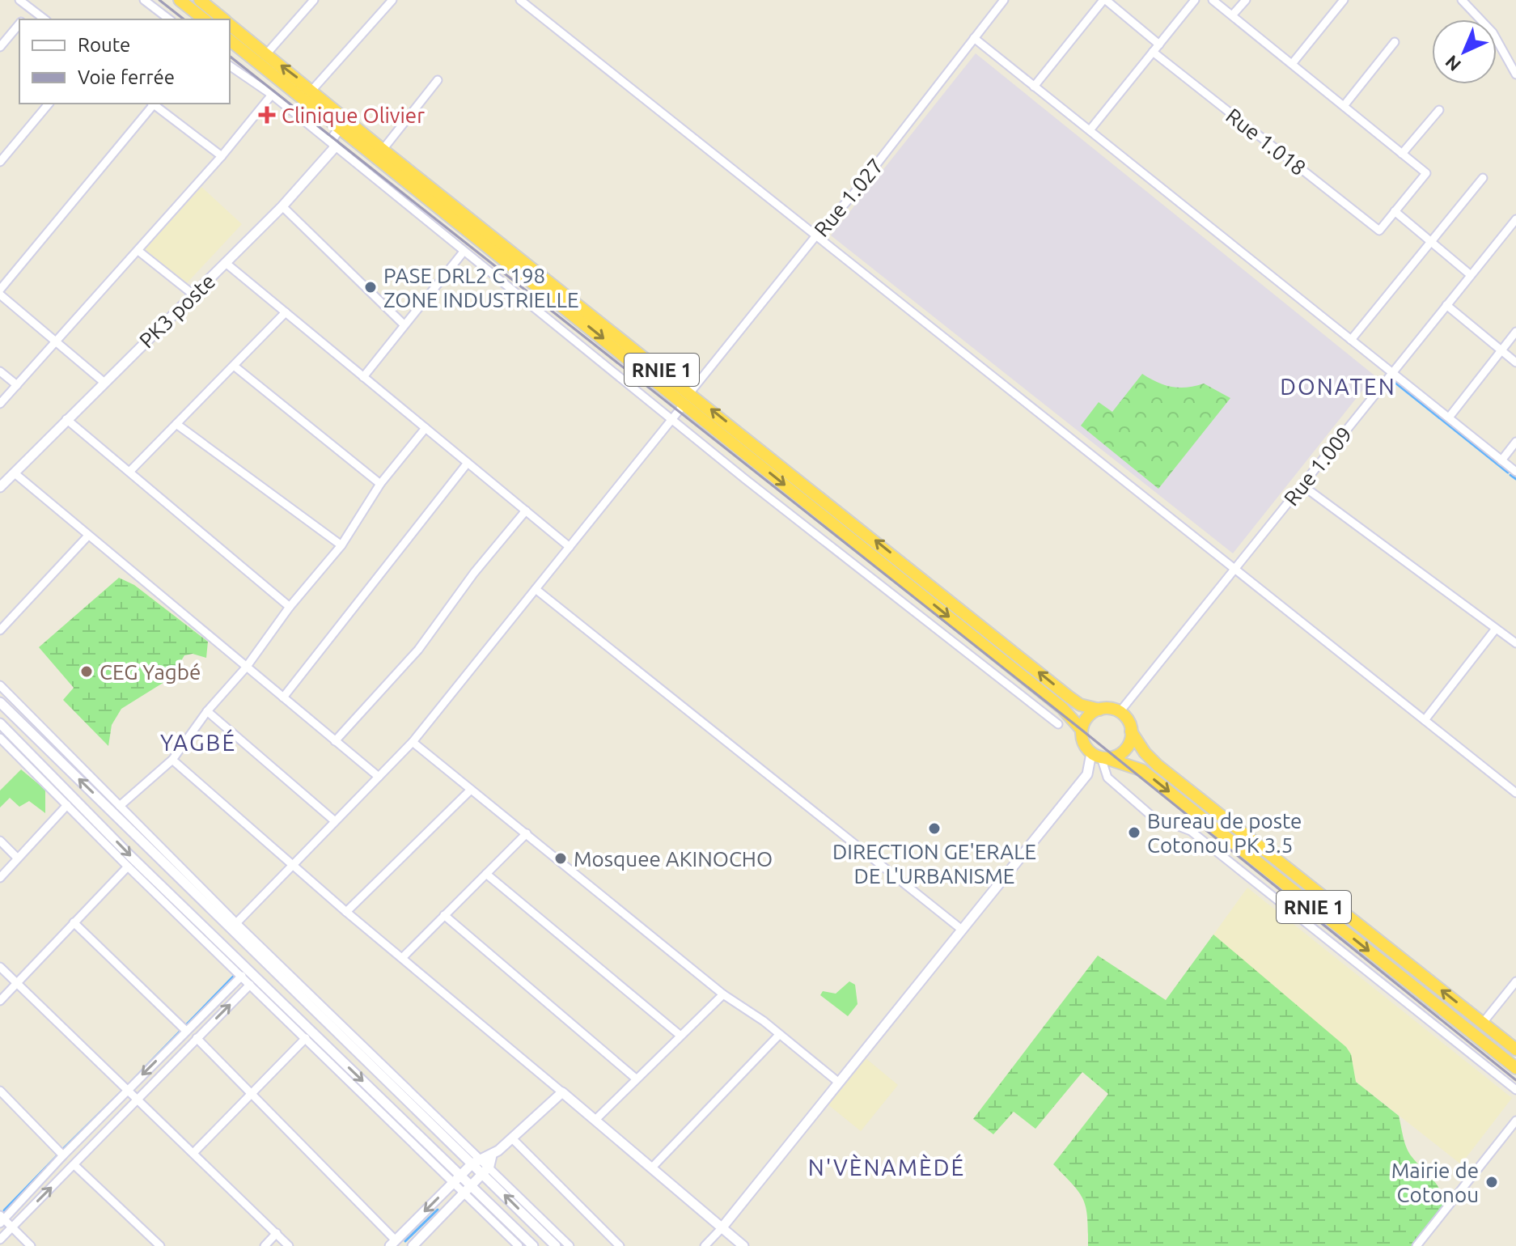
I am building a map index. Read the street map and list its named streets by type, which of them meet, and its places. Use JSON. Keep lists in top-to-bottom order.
{
  "streets": {
    "highway": ["RNIE 1"],
    "street": [
      "Rue 1.018",
      "Rue 1.027",
      "PK3 poste",
      "Rue 1.009"
    ]
  },
  "crossings": [
    ["Rue 1.027", "RNIE 1"],
    ["PK3 poste", "RNIE 1"],
    ["RNIE 1", "Rue 1.009"]
  ],
  "districts": ["DONATEN", "YAGBÉ", "N'VÈNAMÈDÉ"],
  "places": {
    "health": ["Clinique Olivier"],
    "other": [
      "PASE DRL2 C 198 ZONE INDUSTRIELLE",
      "CEG Yagbé",
      "DIRECTION GE'ERALE DE L'URBANISME",
      "Bureau de poste Cotonou PK 3.5",
      "Mosquee AKINOCHO",
      "Mairie de Cotonou"
    ]
  },
  "legend": ["Route", "Voie ferrée"],
  "north": "bottom left"
}
